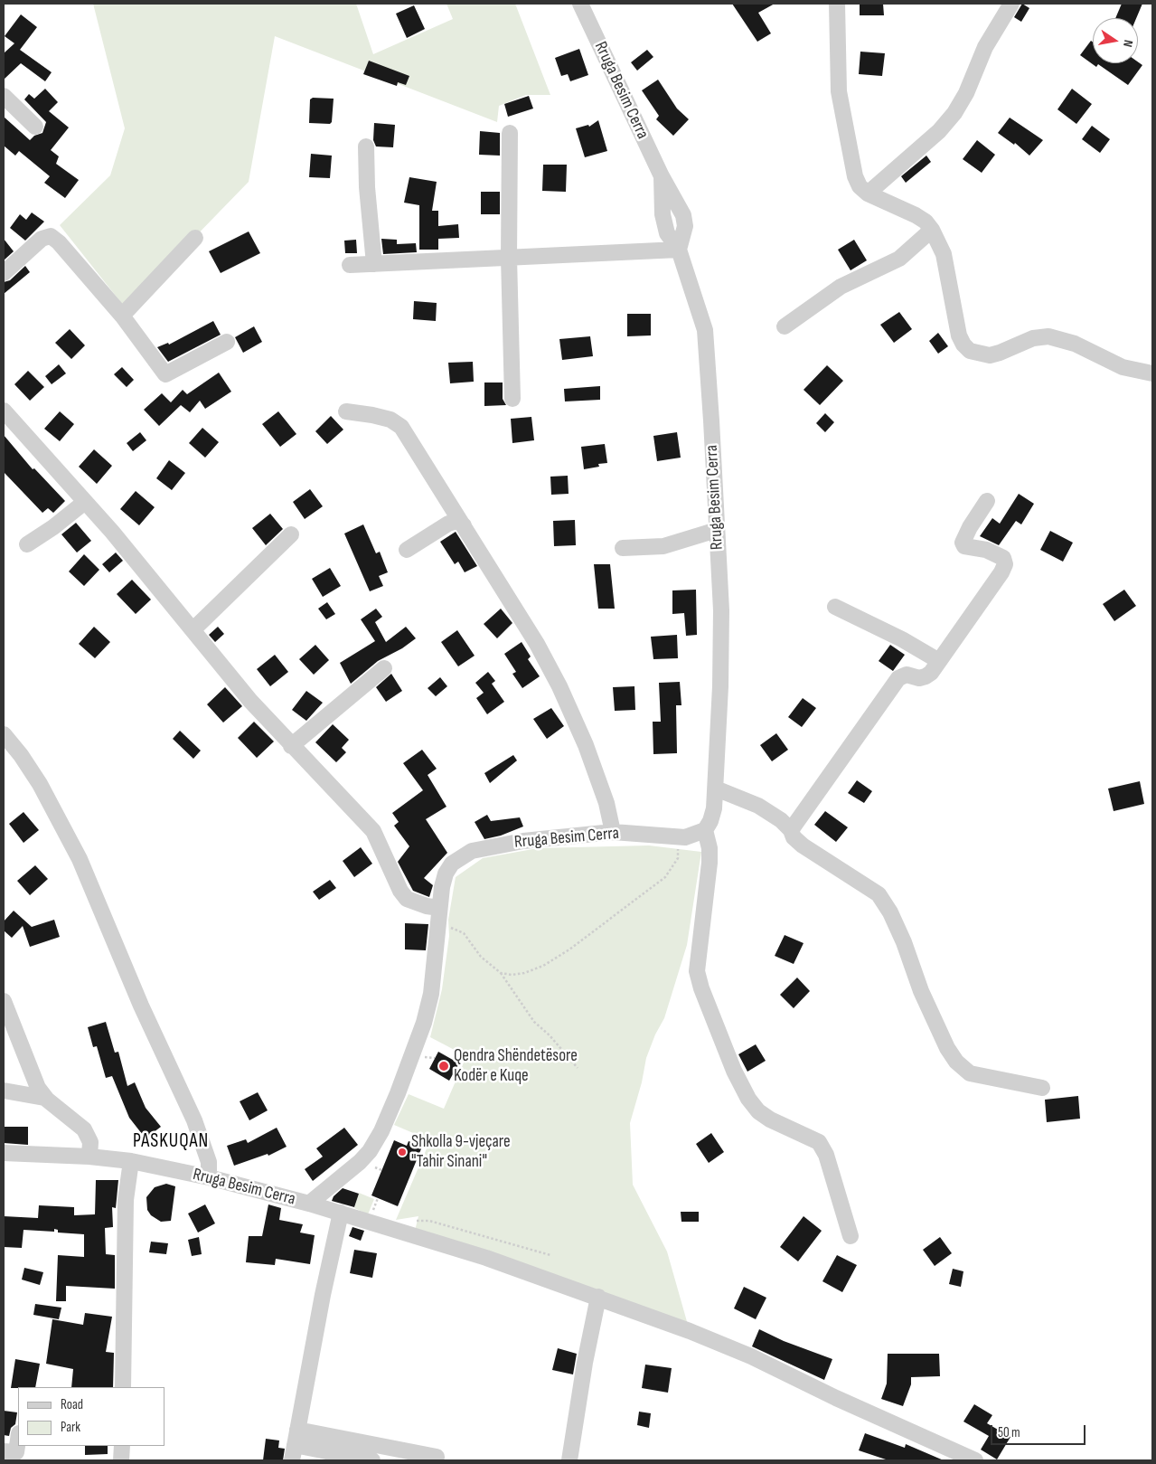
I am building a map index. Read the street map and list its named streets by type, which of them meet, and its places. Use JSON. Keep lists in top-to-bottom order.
{
  "streets": {
    "street": ["Rruga Besim Cerra"]
  },
  "districts": ["PASKUQAN"],
  "places": ["Qendra Shëndetësore Kodër e Kuqe", "Shkolla 9-vjeçare \"Tahir Sinani\""],
  "legend": ["Road", "Park"],
  "scale_bar": "50 m",
  "north": "right"
}
